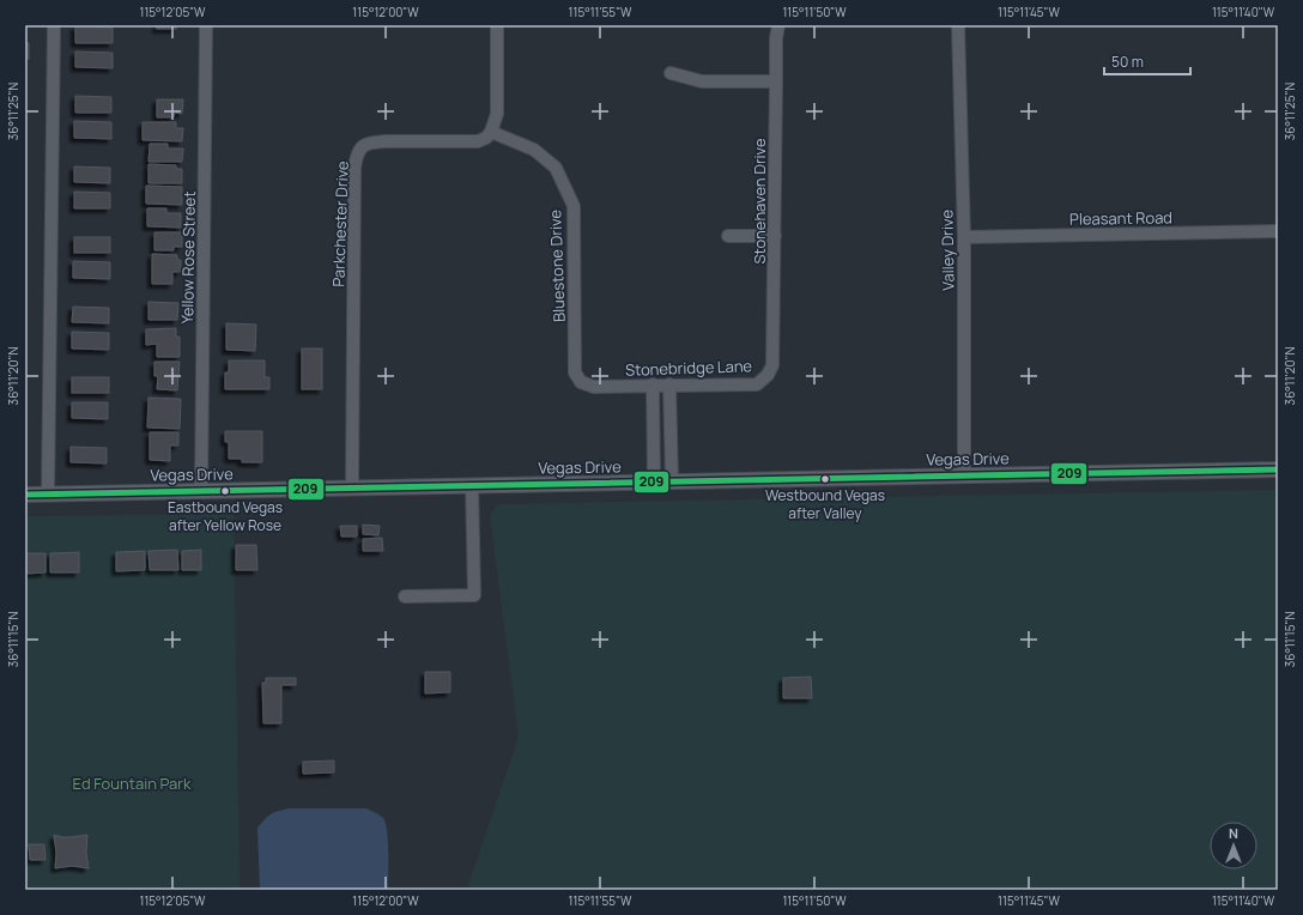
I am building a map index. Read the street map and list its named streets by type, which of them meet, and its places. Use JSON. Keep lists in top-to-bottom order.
{
  "streets": {
    "main road": ["Vegas Drive"],
    "street": [
      "Stonehaven Drive",
      "Pleasant Road",
      "Parkchester Drive",
      "Valley Drive",
      "Yellow Rose Street",
      "Bluestone Drive",
      "Stonebridge Lane"
    ]
  },
  "crossings": [
    ["Stonehaven Drive", "Stonebridge Lane"],
    ["Pleasant Road", "Valley Drive"],
    ["Parkchester Drive", "Bluestone Drive"],
    ["Parkchester Drive", "Vegas Drive"],
    ["Valley Drive", "Vegas Drive"],
    ["Yellow Rose Street", "Vegas Drive"],
    ["Bluestone Drive", "Stonebridge Lane"]
  ],
  "parks": ["Ed Fountain Park"],
  "places": ["Westbound Vegas after Valley", "Eastbound Vegas after Yellow Rose"],
  "lines": ["transit line 209"],
  "scale_bar": "50 m",
  "north": "top",
  "coordinates": [
    "115°12'05\"W",
    "115°12'00\"W",
    "115°11'55\"W",
    "115°11'50\"W",
    "115°11'45\"W",
    "115°11'40\"W",
    "36°11'25\"N",
    "36°11'20\"N",
    "36°11'15\"N"
  ]
}
